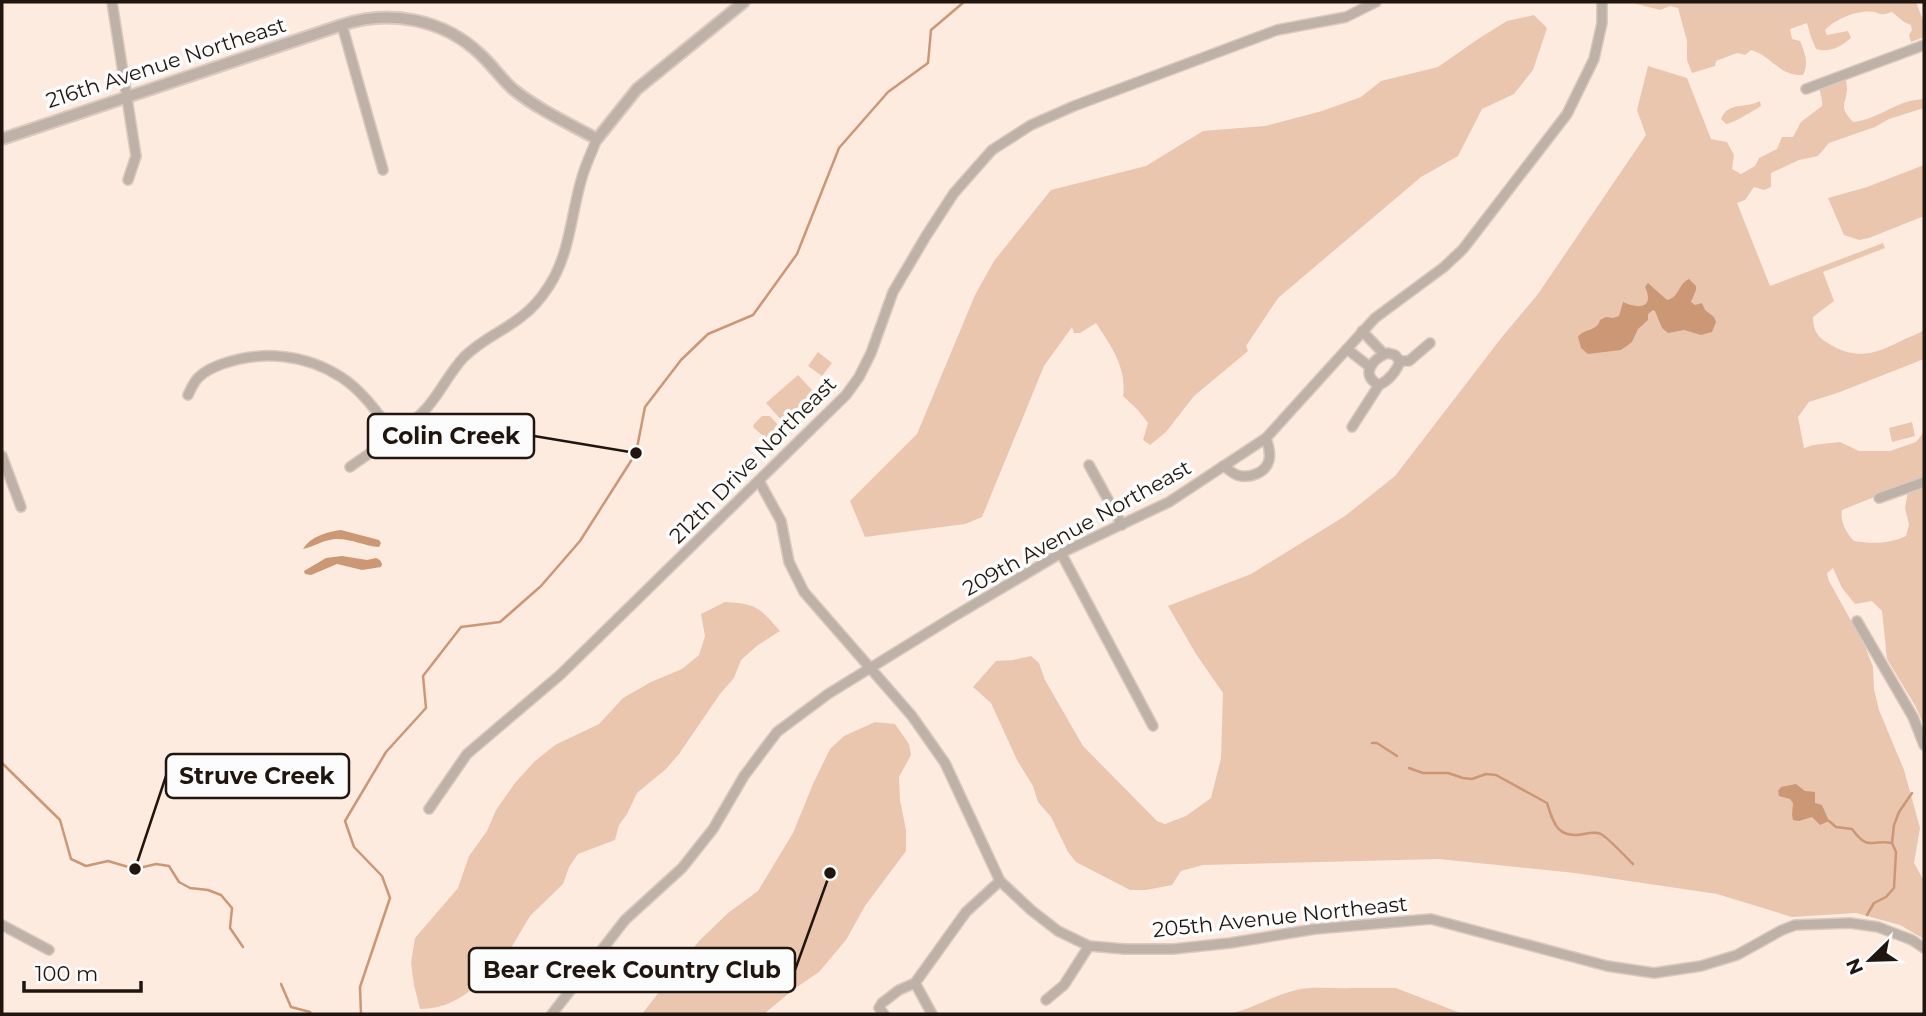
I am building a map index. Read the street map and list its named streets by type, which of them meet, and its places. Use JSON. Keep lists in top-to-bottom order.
{
  "streets": {
    "street": [
      "216th Avenue Northeast",
      "212th Drive Northeast",
      "209th Avenue Northeast",
      "205th Avenue Northeast"
    ]
  },
  "places": ["Colin Creek", "Struve Creek", "Bear Creek Country Club"],
  "scale_bar": "100 m",
  "north": "bottom left"
}
